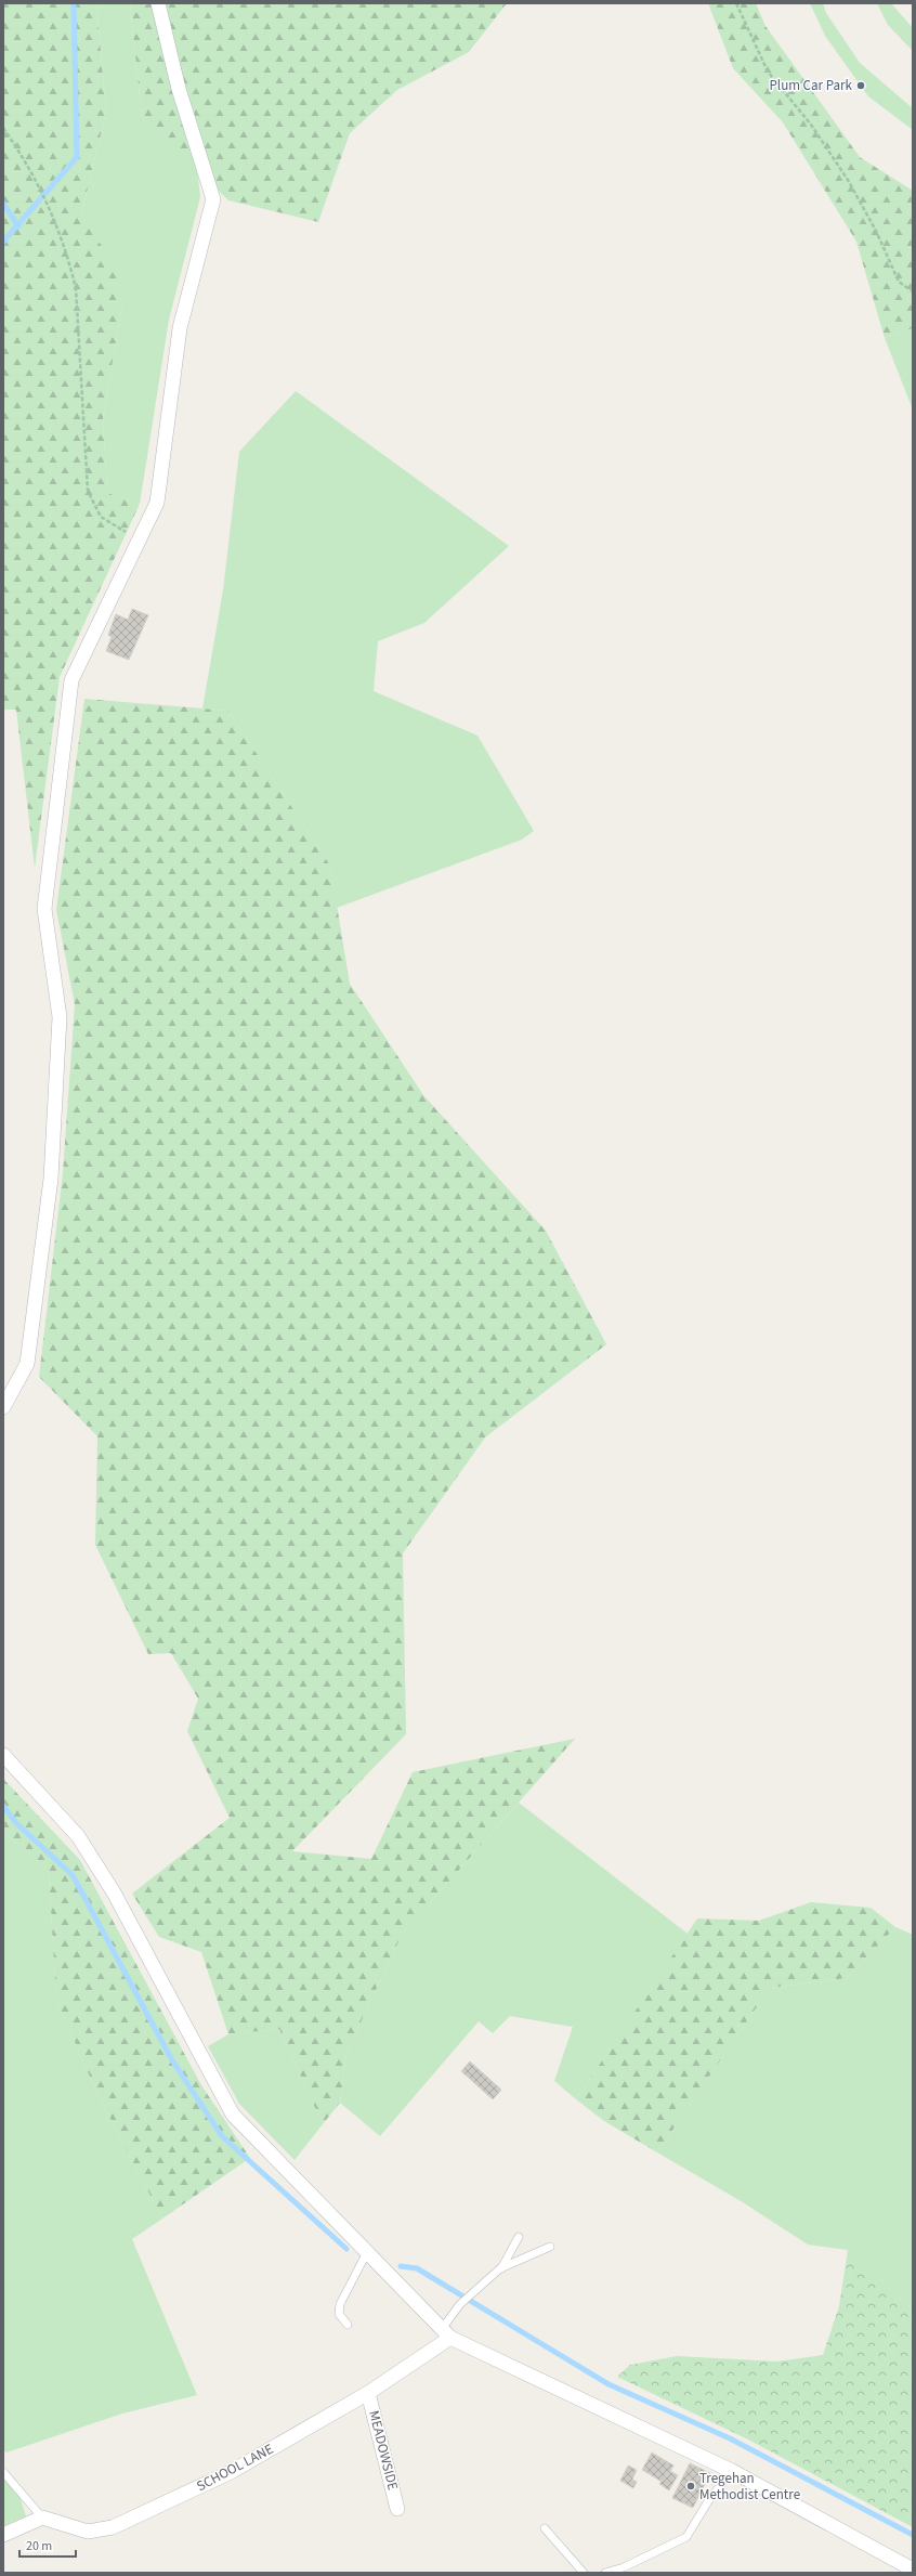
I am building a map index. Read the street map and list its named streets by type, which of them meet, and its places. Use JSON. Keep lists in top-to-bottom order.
{
  "streets": {
    "street": ["MEADOWSIDE", "SCHOOL LANE"]
  },
  "crossings": [
    ["MEADOWSIDE", "SCHOOL LANE"]
  ],
  "places": ["Plum Car Park", "Tregehan Methodist Centre"],
  "scale_bar": "20 m"
}
